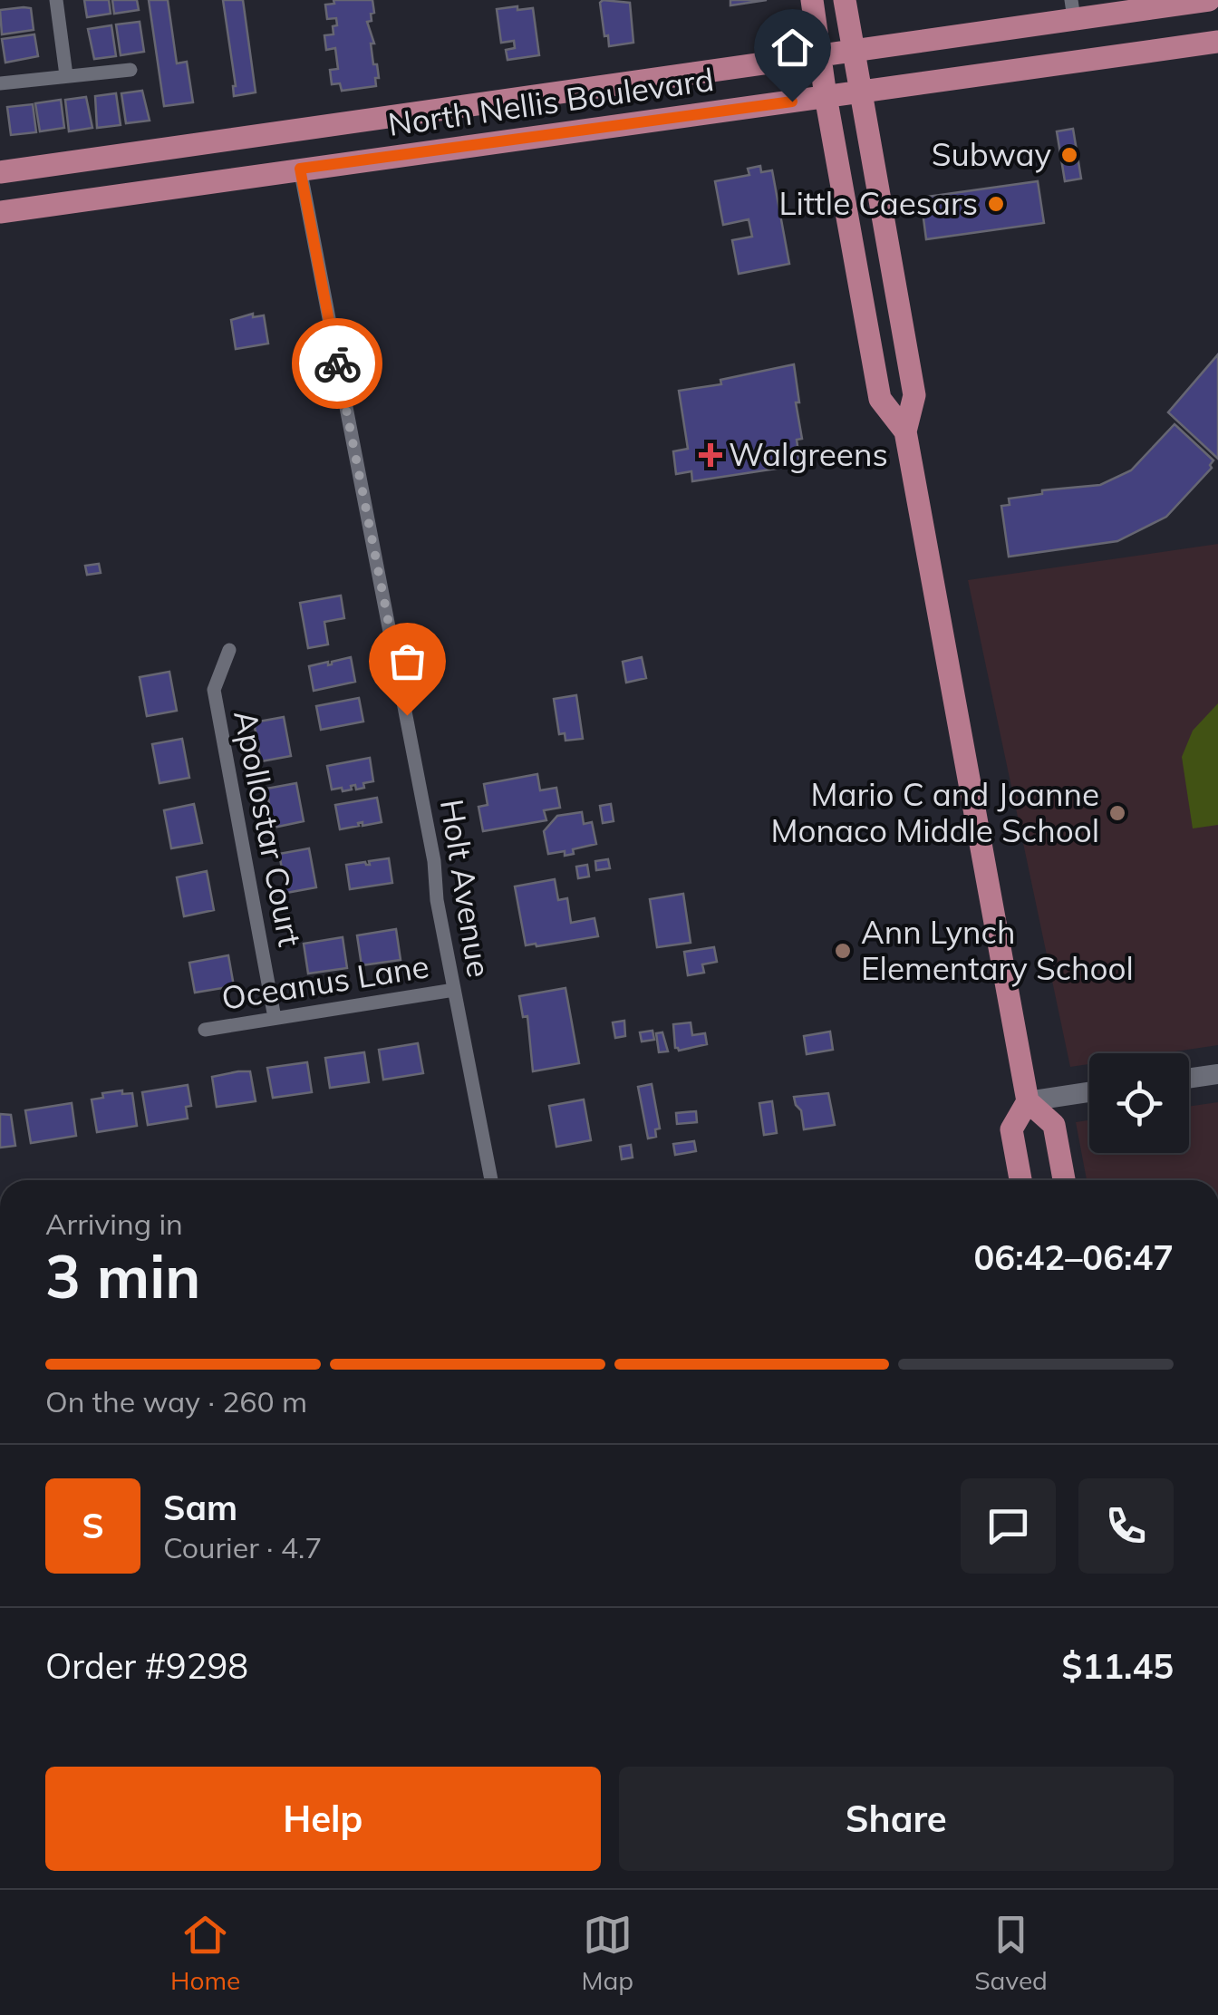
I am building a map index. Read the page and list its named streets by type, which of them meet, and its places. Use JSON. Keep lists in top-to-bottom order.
{
  "streets": {
    "main road": ["North Nellis Boulevard"],
    "street": ["Apollostar Court", "Holt Avenue", "Oceanus Lane"]
  },
  "crossings": [
    ["North Nellis Boulevard", "Holt Avenue"],
    ["Apollostar Court", "Oceanus Lane"],
    ["Holt Avenue", "Oceanus Lane"]
  ],
  "places": {
    "other": [
      "Subway",
      "Little Caesars",
      "Mario C and Joanne Monaco Middle School",
      "Ann Lynch Elementary School"
    ],
    "health": ["Walgreens"]
  },
  "page": {
    "heading": ["3 min", "Arriving in", "06:42–06:47"],
    "panel": [
      "Sam",
      "Courier · 4.7",
      "Order #9298",
      "$11.45"
    ],
    "bar": "On the way · 260 m",
    "round": "S",
    "buttons": ["Help", "Share"],
    "tabs": ["Home", "Map", "Saved"]
  }
}
